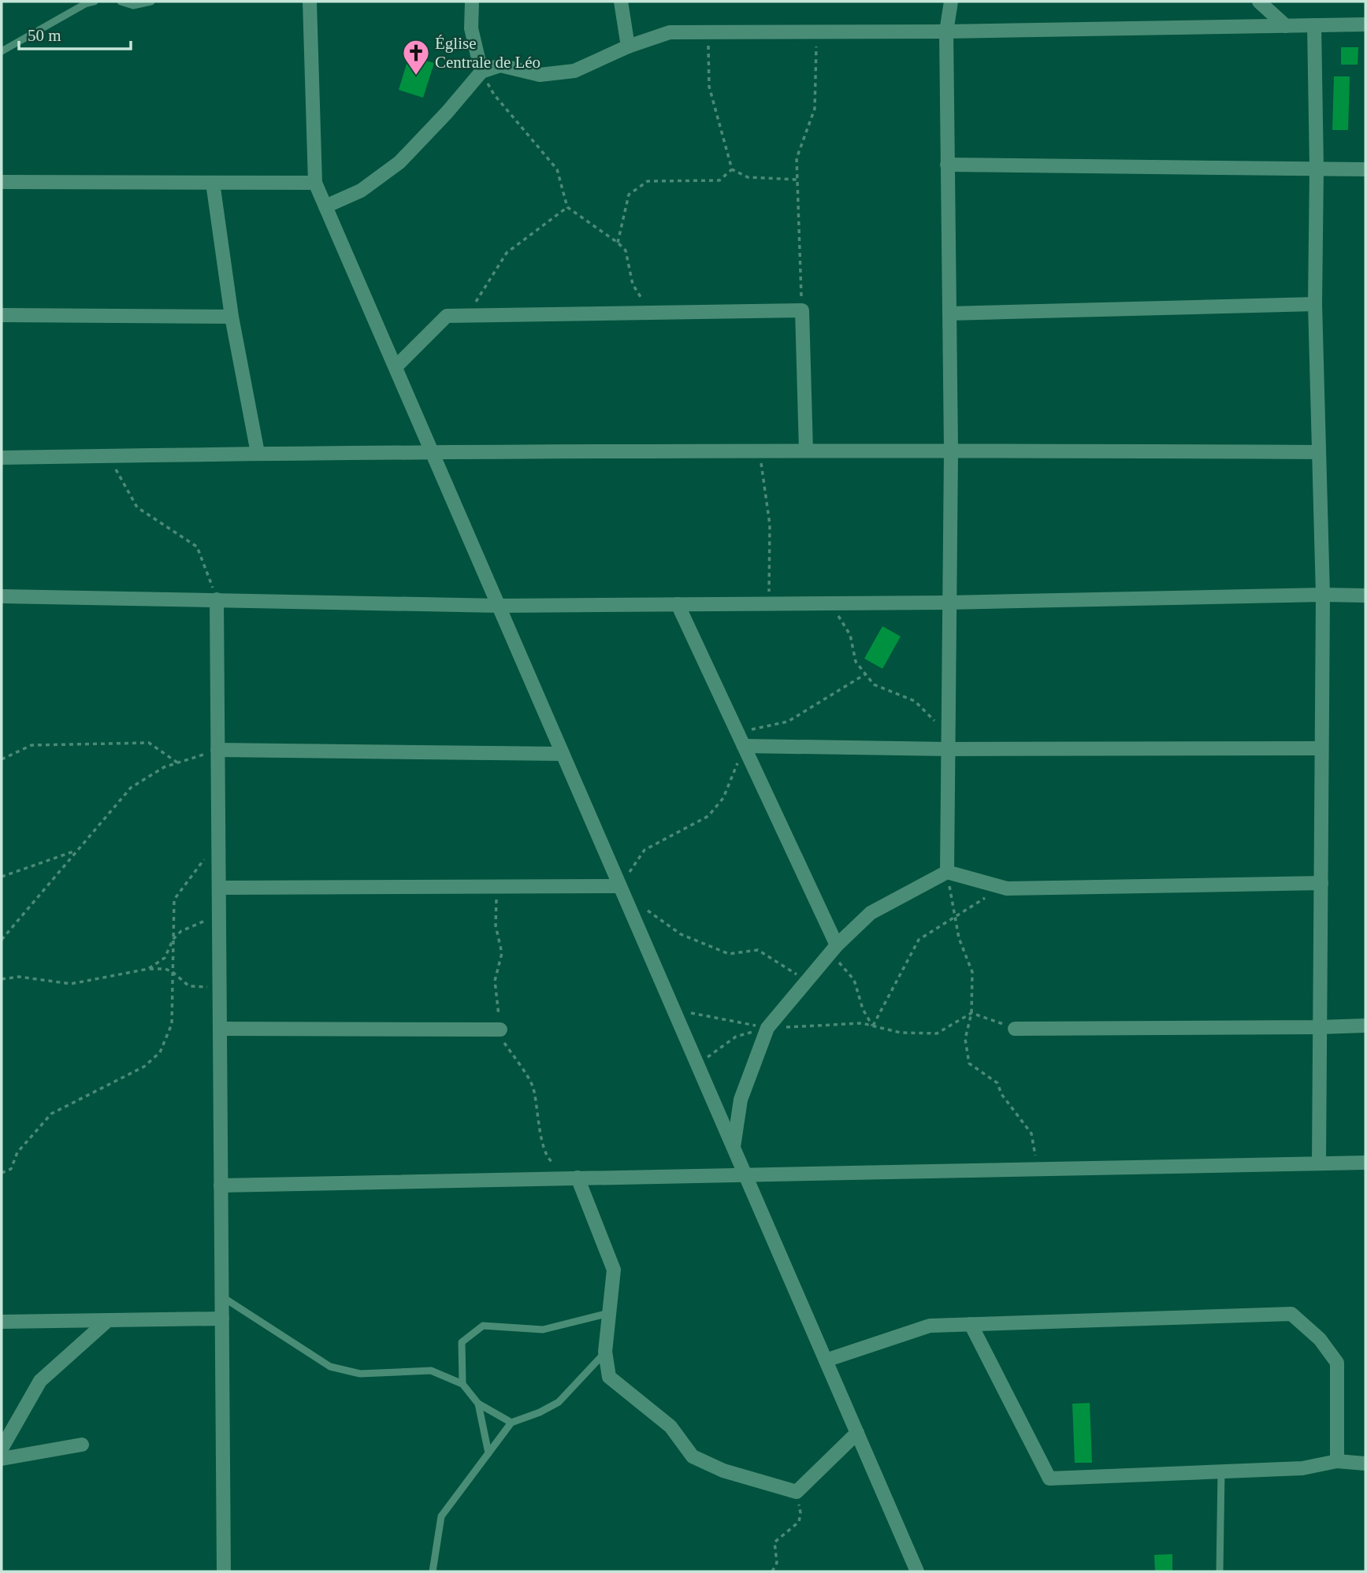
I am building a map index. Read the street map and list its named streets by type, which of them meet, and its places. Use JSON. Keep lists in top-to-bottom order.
{
  "places": {
    "church": ["Église Centrale de Léo"]
  },
  "scale_bar": "50 m"
}
